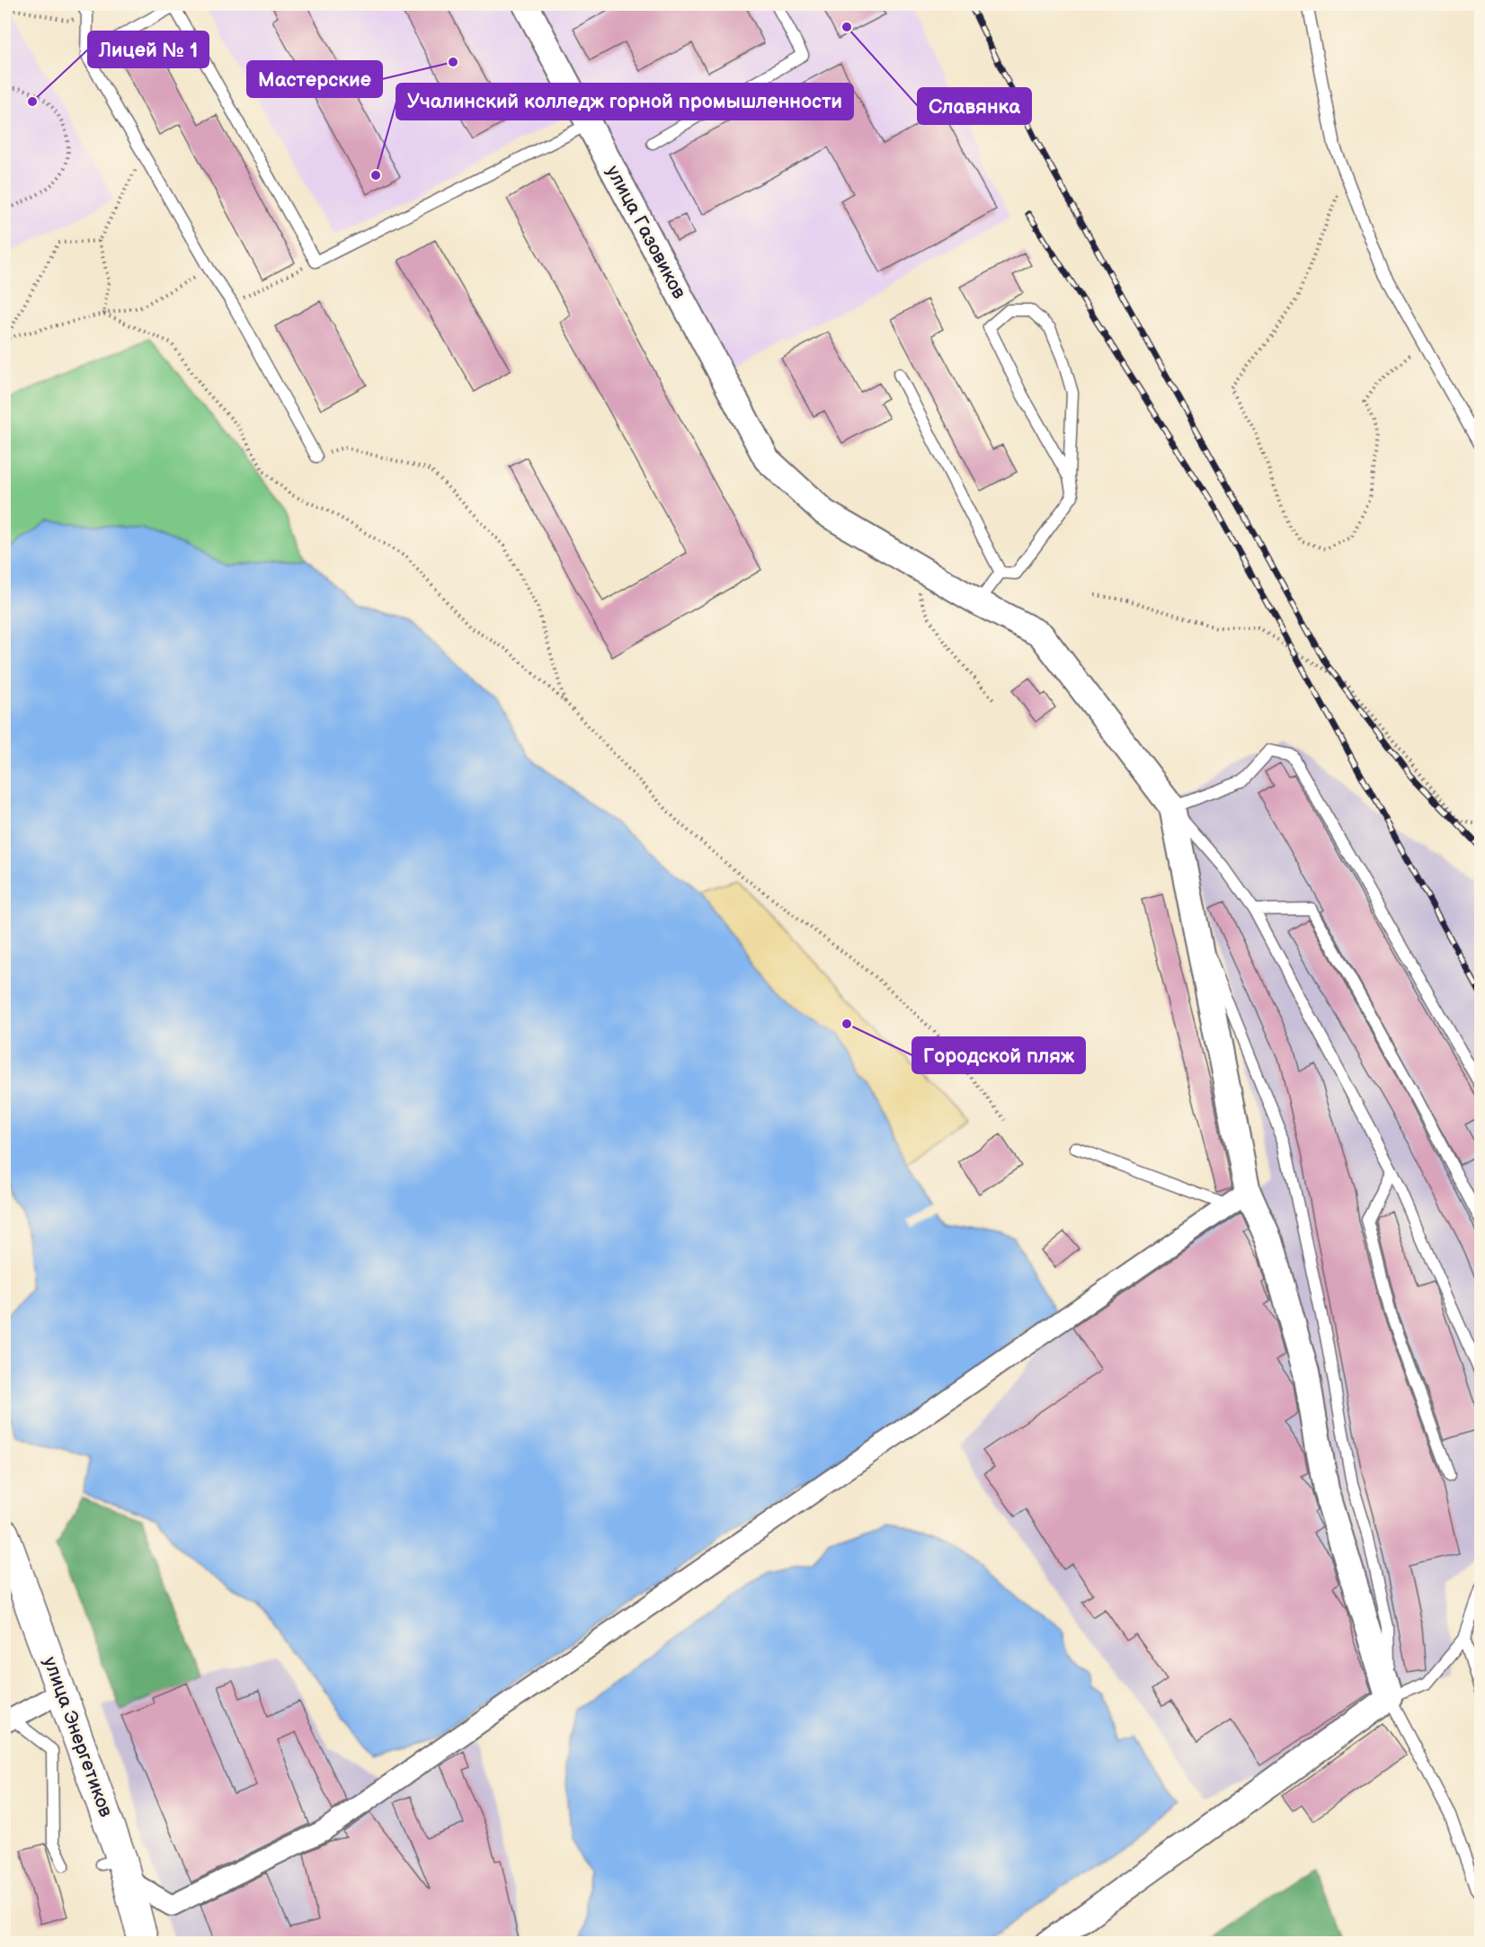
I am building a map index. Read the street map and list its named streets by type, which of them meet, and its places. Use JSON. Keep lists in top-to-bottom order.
{
  "streets": {
    "main road": ["улица Энергетиков"],
    "street": ["улица Газовиков"]
  },
  "places": [
    "Славянка",
    "Мастерские",
    "Лицей № 1",
    "Учалинский колледж горной промышленности",
    "Городской пляж"
  ]
}
